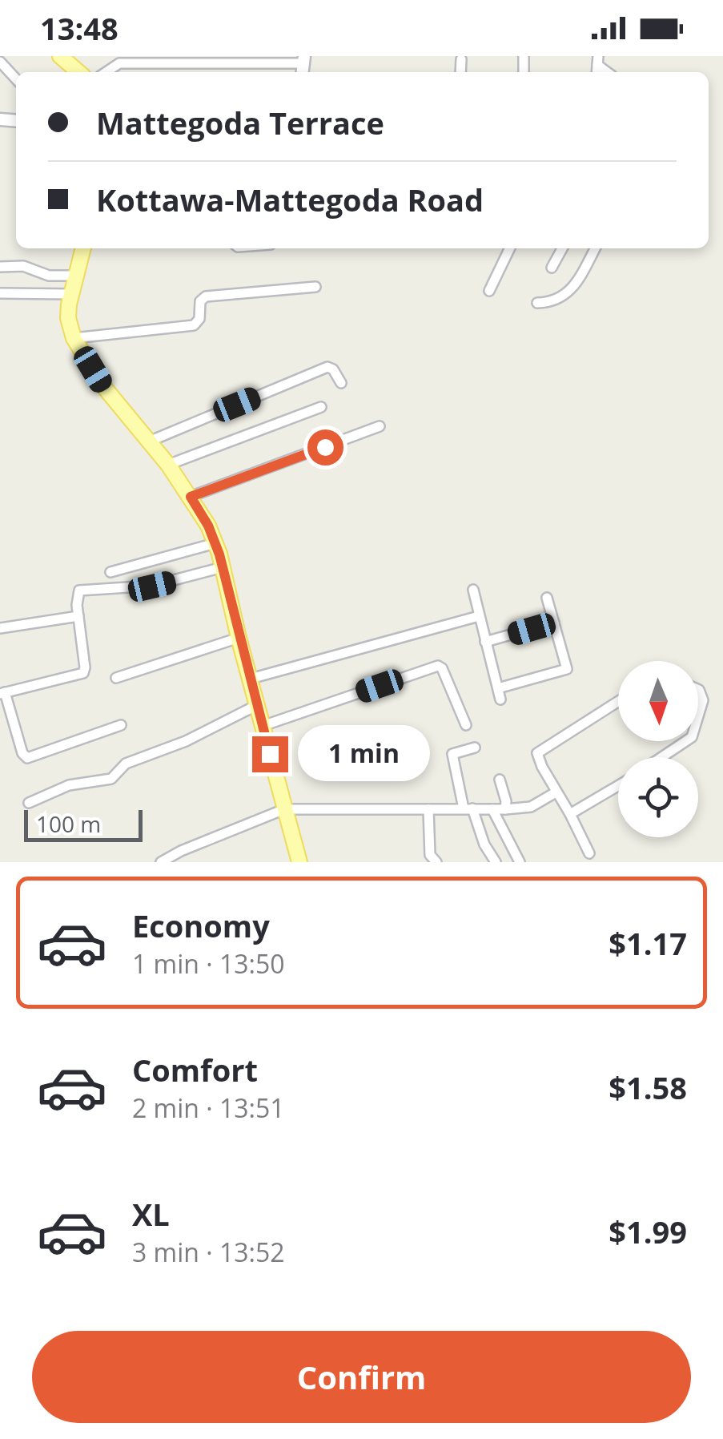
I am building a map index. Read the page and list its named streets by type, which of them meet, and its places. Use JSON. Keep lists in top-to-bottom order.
{
  "scale_bar": "100 m",
  "north": "bottom",
  "page": {
    "status": "13:48",
    "banner": ["Mattegoda Terrace", "Kottawa-Mattegoda Road"],
    "bubble": "1 min",
    "scale": "100 m",
    "list": [
      {
        "name": "Economy",
        "note": "1 min · 13:50",
        "value": "$1.17"
      },
      {
        "name": "Comfort",
        "note": "2 min · 13:51",
        "value": "$1.58"
      },
      {
        "name": "XL",
        "note": "3 min · 13:52",
        "value": "$1.99"
      }
    ],
    "buttons": "Confirm"
  }
}
